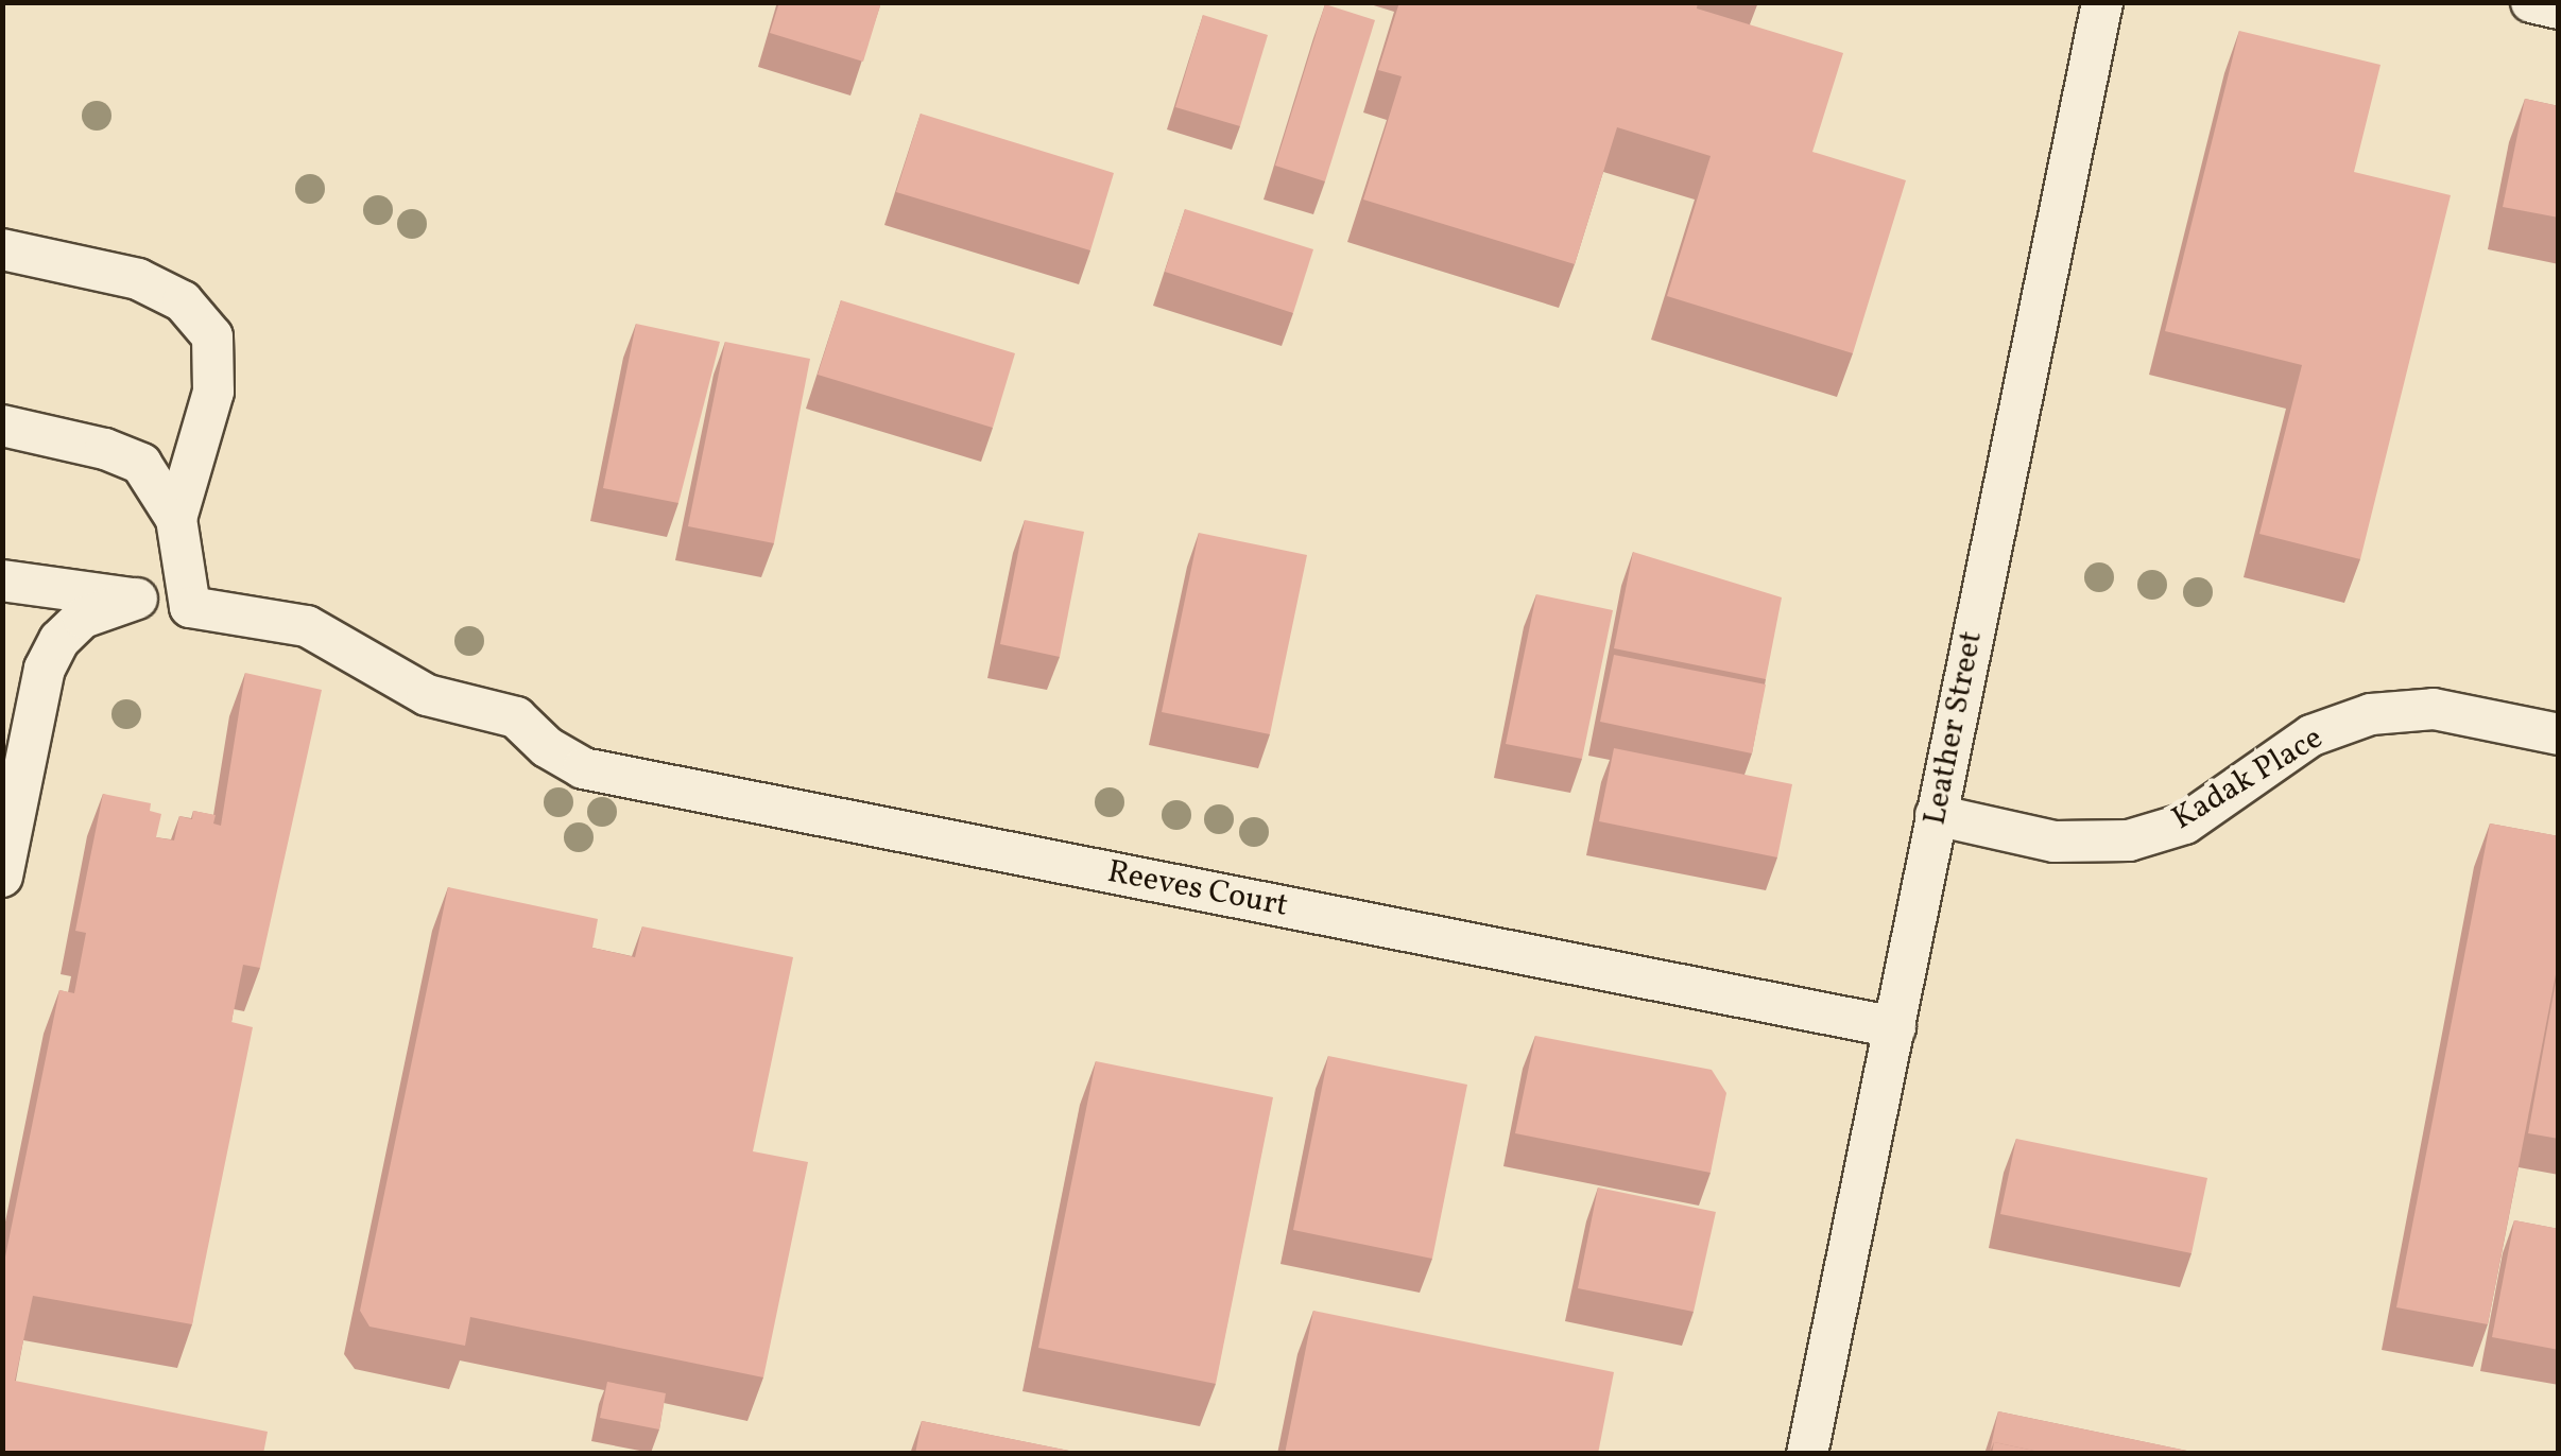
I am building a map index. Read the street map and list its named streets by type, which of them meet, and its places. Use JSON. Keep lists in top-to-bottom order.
{
  "streets": {
    "street": ["Leather Street", "Kadak Place", "Reeves Court"]
  },
  "crossings": [
    ["Leather Street", "Kadak Place"],
    ["Leather Street", "Reeves Court"]
  ]
}
